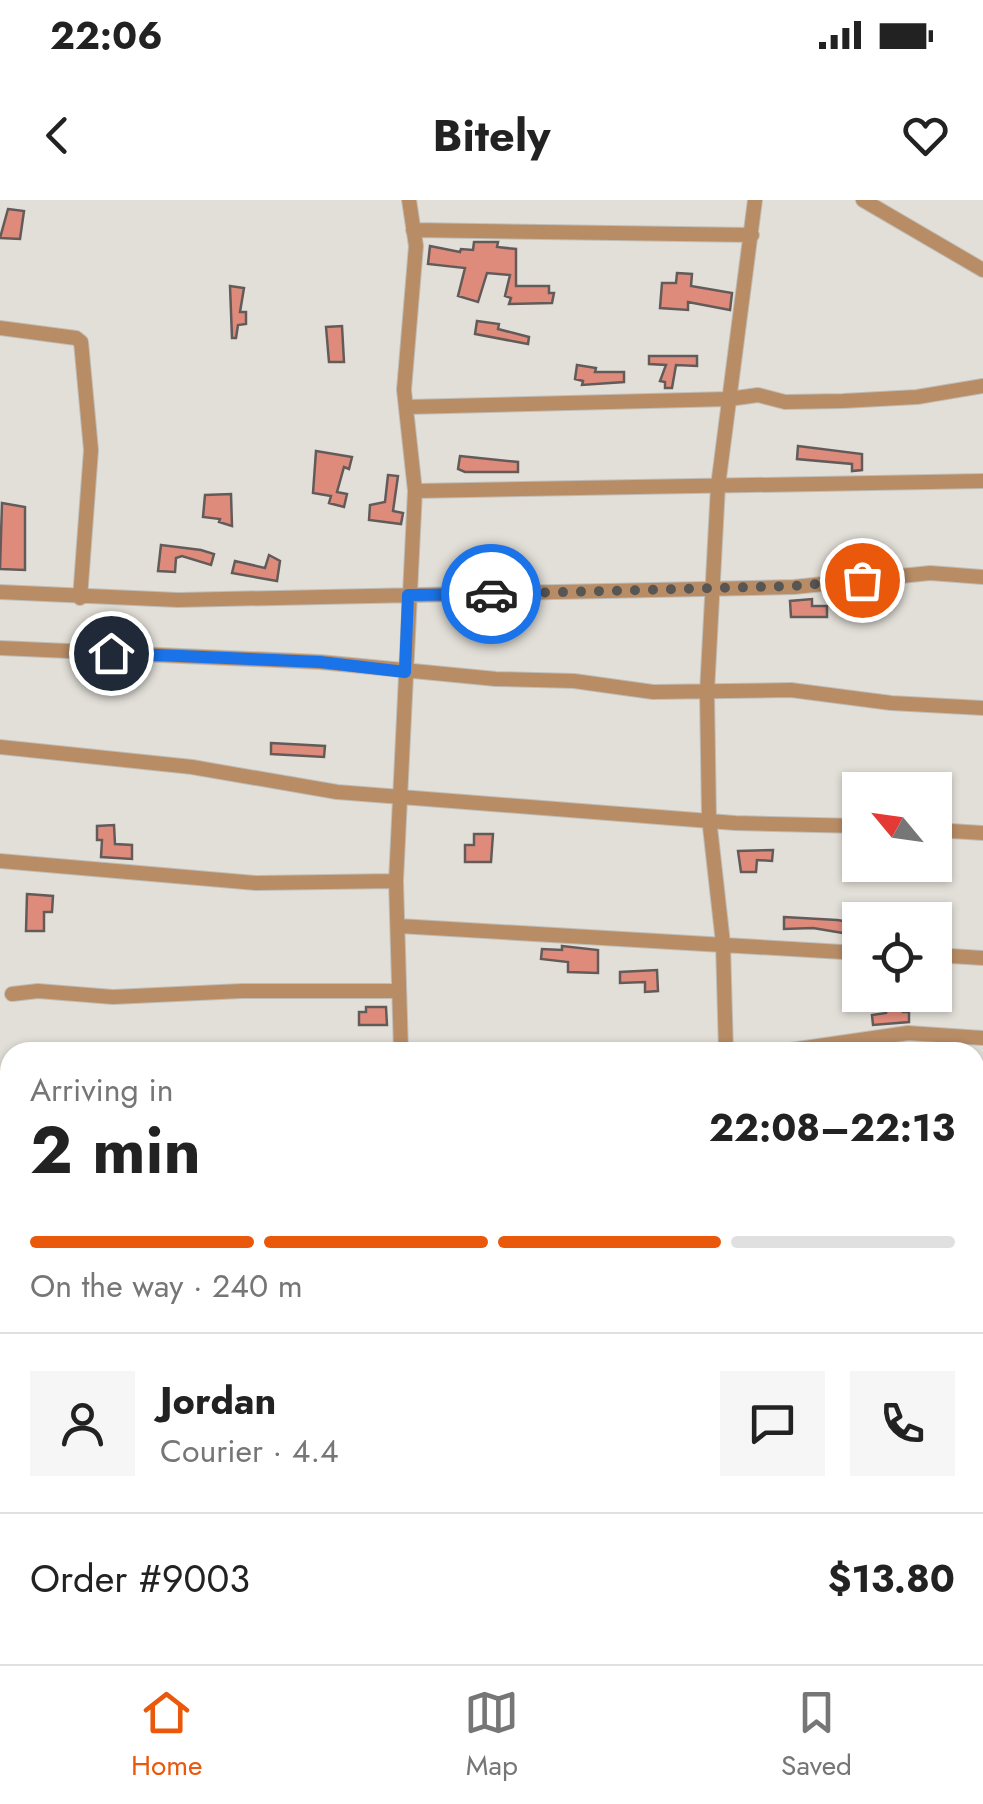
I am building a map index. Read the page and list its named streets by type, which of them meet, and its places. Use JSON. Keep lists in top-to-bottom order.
{
  "north": "top left",
  "page": {
    "status": "22:06",
    "header": "Bitely",
    "heading": ["2 min", "Arriving in", "22:08–22:13"],
    "panel": [
      "Jordan",
      "Courier · 4.4",
      "Order #9003",
      "$13.80"
    ],
    "bar": "On the way · 240 m",
    "tabs": ["Home", "Map", "Saved"]
  }
}
